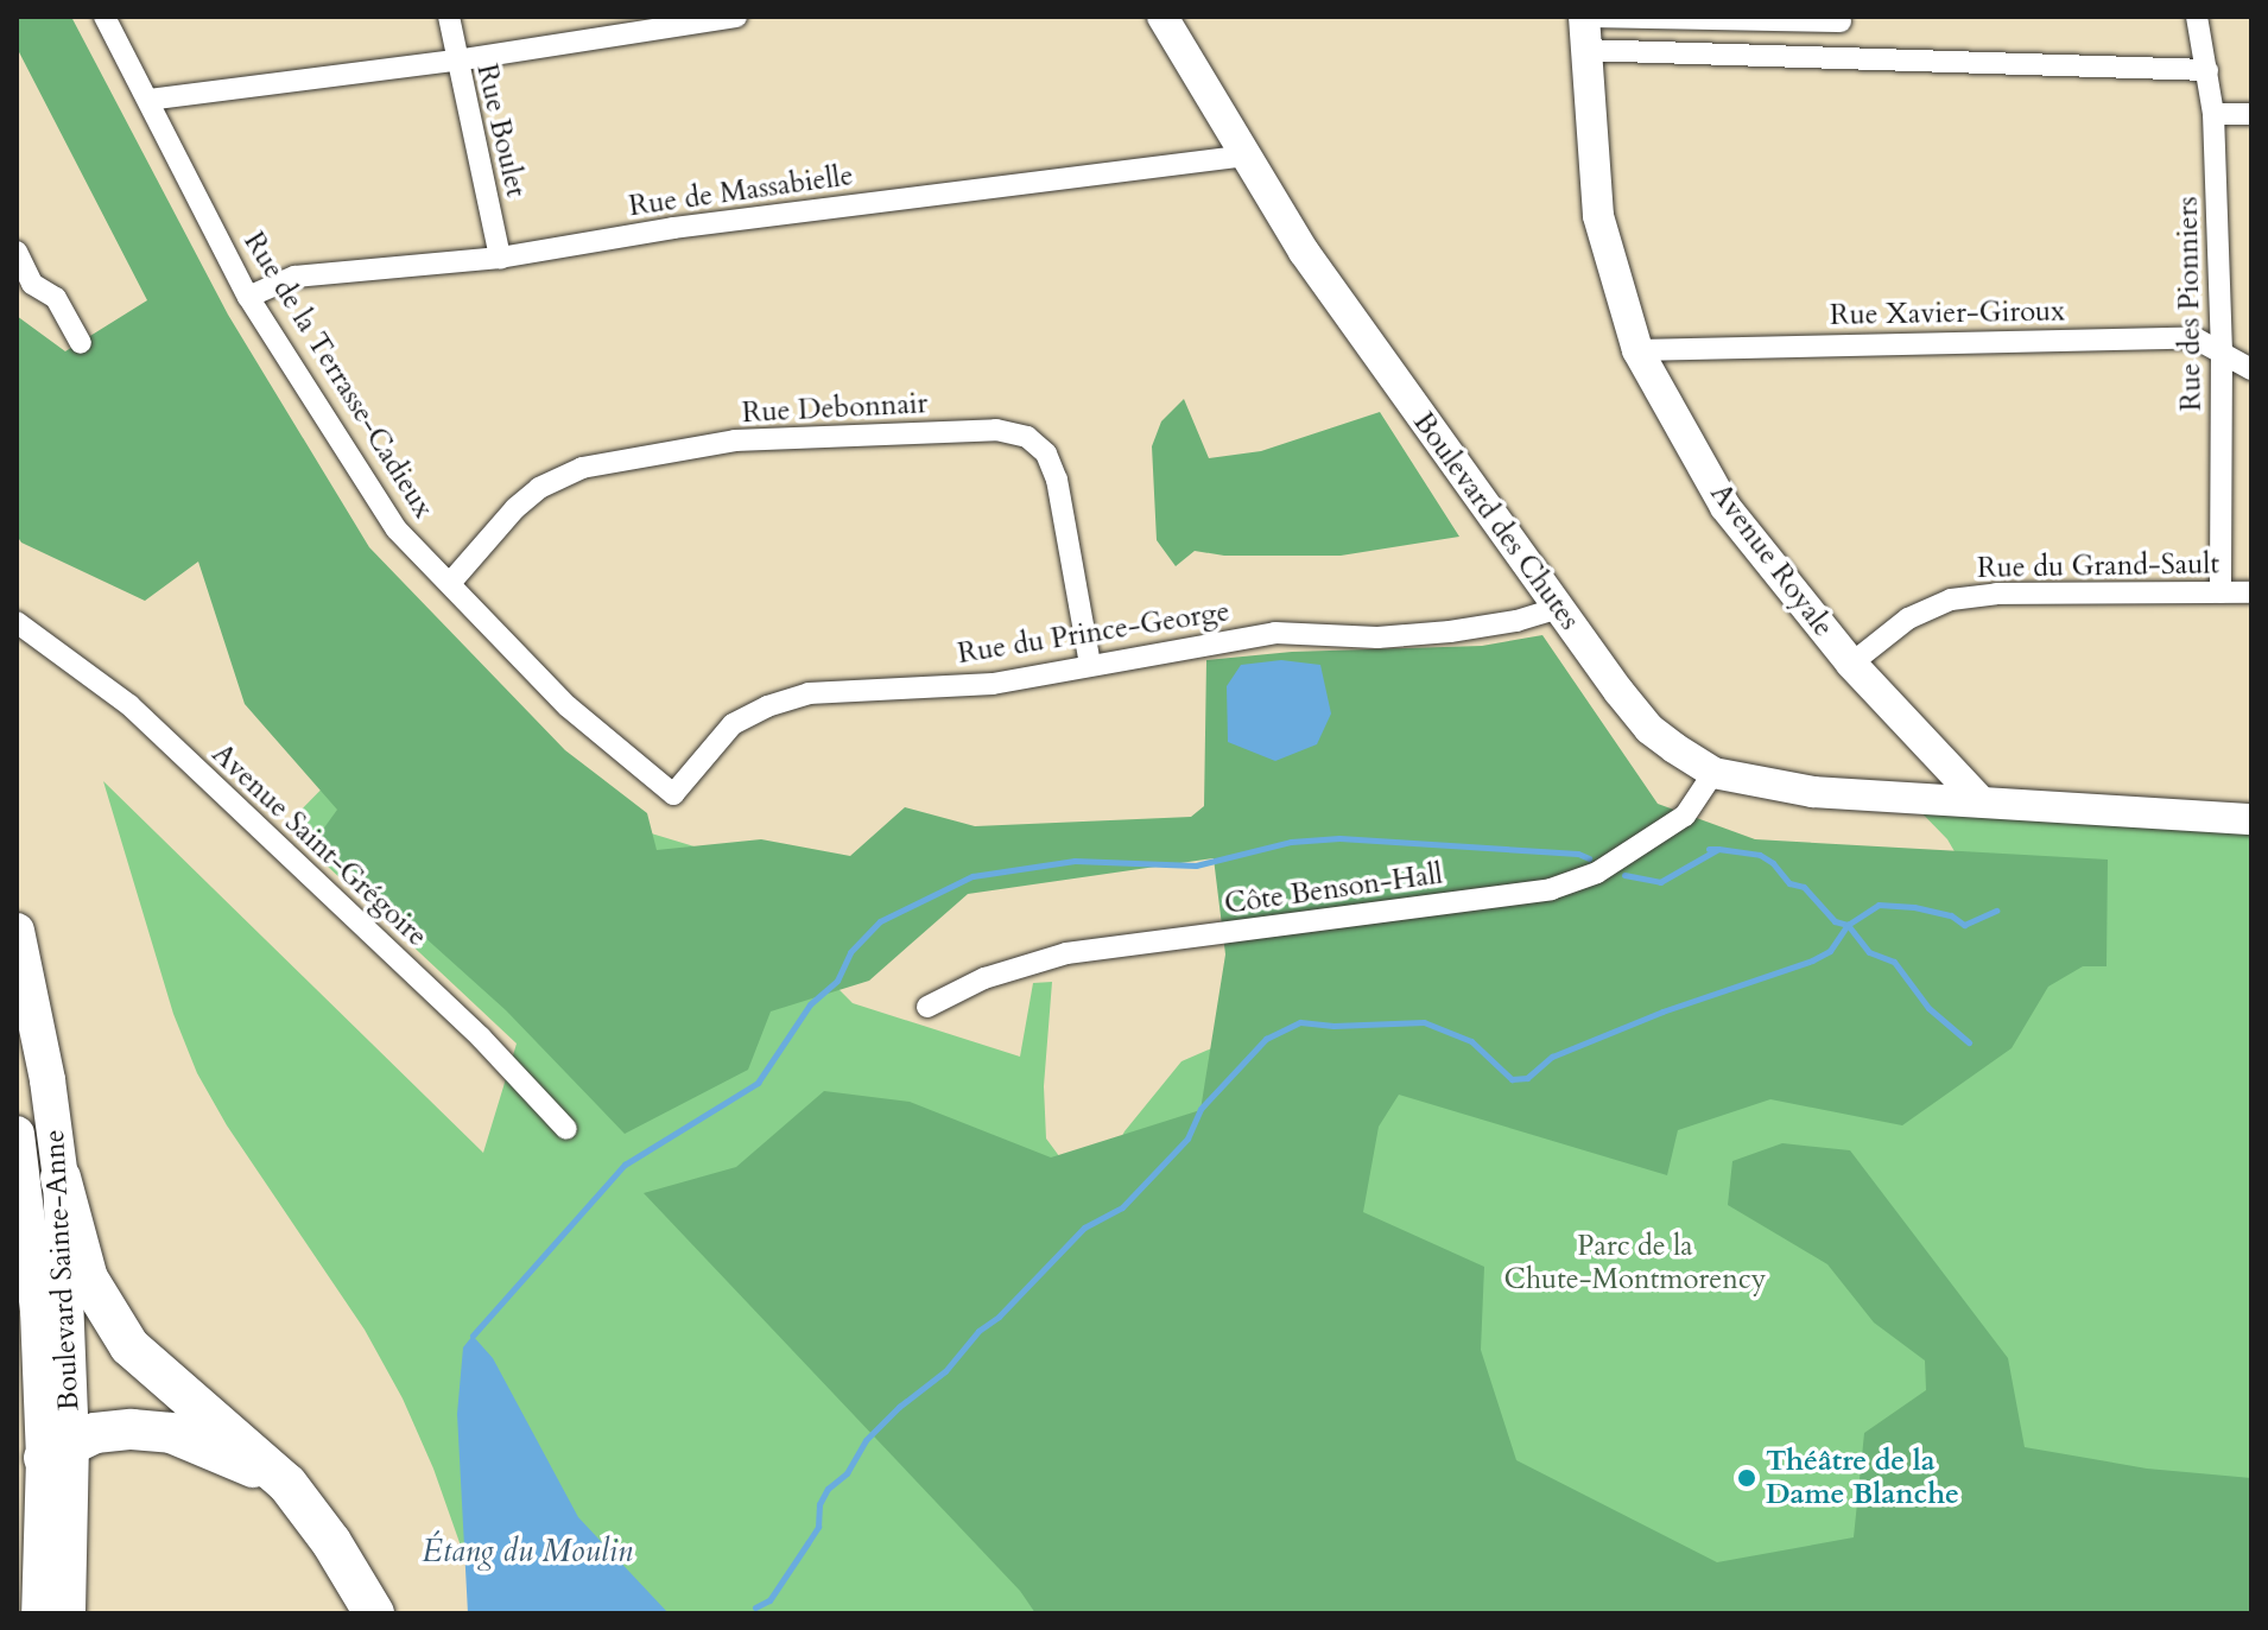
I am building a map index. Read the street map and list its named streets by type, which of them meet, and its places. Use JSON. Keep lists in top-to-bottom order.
{
  "streets": {
    "main road": ["Boulevard Sainte-Anne"],
    "street": [
      "Rue Boulet",
      "Rue de Massabielle",
      "Rue des Pionniers",
      "Rue Xavier-Giroux",
      "Rue de la Terrasse-Cadieux",
      "Rue Debonnair",
      "Boulevard des Chutes",
      "Avenue Royale",
      "Rue du Grand-Sault",
      "Rue du Prince-George",
      "Avenue Saint-Grégoire",
      "Côte Benson-Hall"
    ]
  },
  "crossings": [
    ["Rue Boulet", "Rue de Massabielle"],
    ["Rue de Massabielle", "Rue de la Terrasse-Cadieux"],
    ["Rue de Massabielle", "Boulevard des Chutes"],
    ["Rue des Pionniers", "Rue Xavier-Giroux"],
    ["Rue des Pionniers", "Rue du Grand-Sault"],
    ["Rue Xavier-Giroux", "Avenue Royale"],
    ["Rue de la Terrasse-Cadieux", "Rue Debonnair"],
    ["Rue de la Terrasse-Cadieux", "Rue du Prince-George"],
    ["Rue Debonnair", "Rue du Prince-George"],
    ["Boulevard des Chutes", "Avenue Royale"],
    ["Boulevard des Chutes", "Rue du Prince-George"],
    ["Boulevard des Chutes", "Côte Benson-Hall"],
    ["Avenue Royale", "Rue du Grand-Sault"]
  ],
  "water": ["Étang du Moulin"],
  "parks": ["Parc de la Chute-Montmorency"],
  "places": ["Théâtre de la Dame Blanche"]
}
